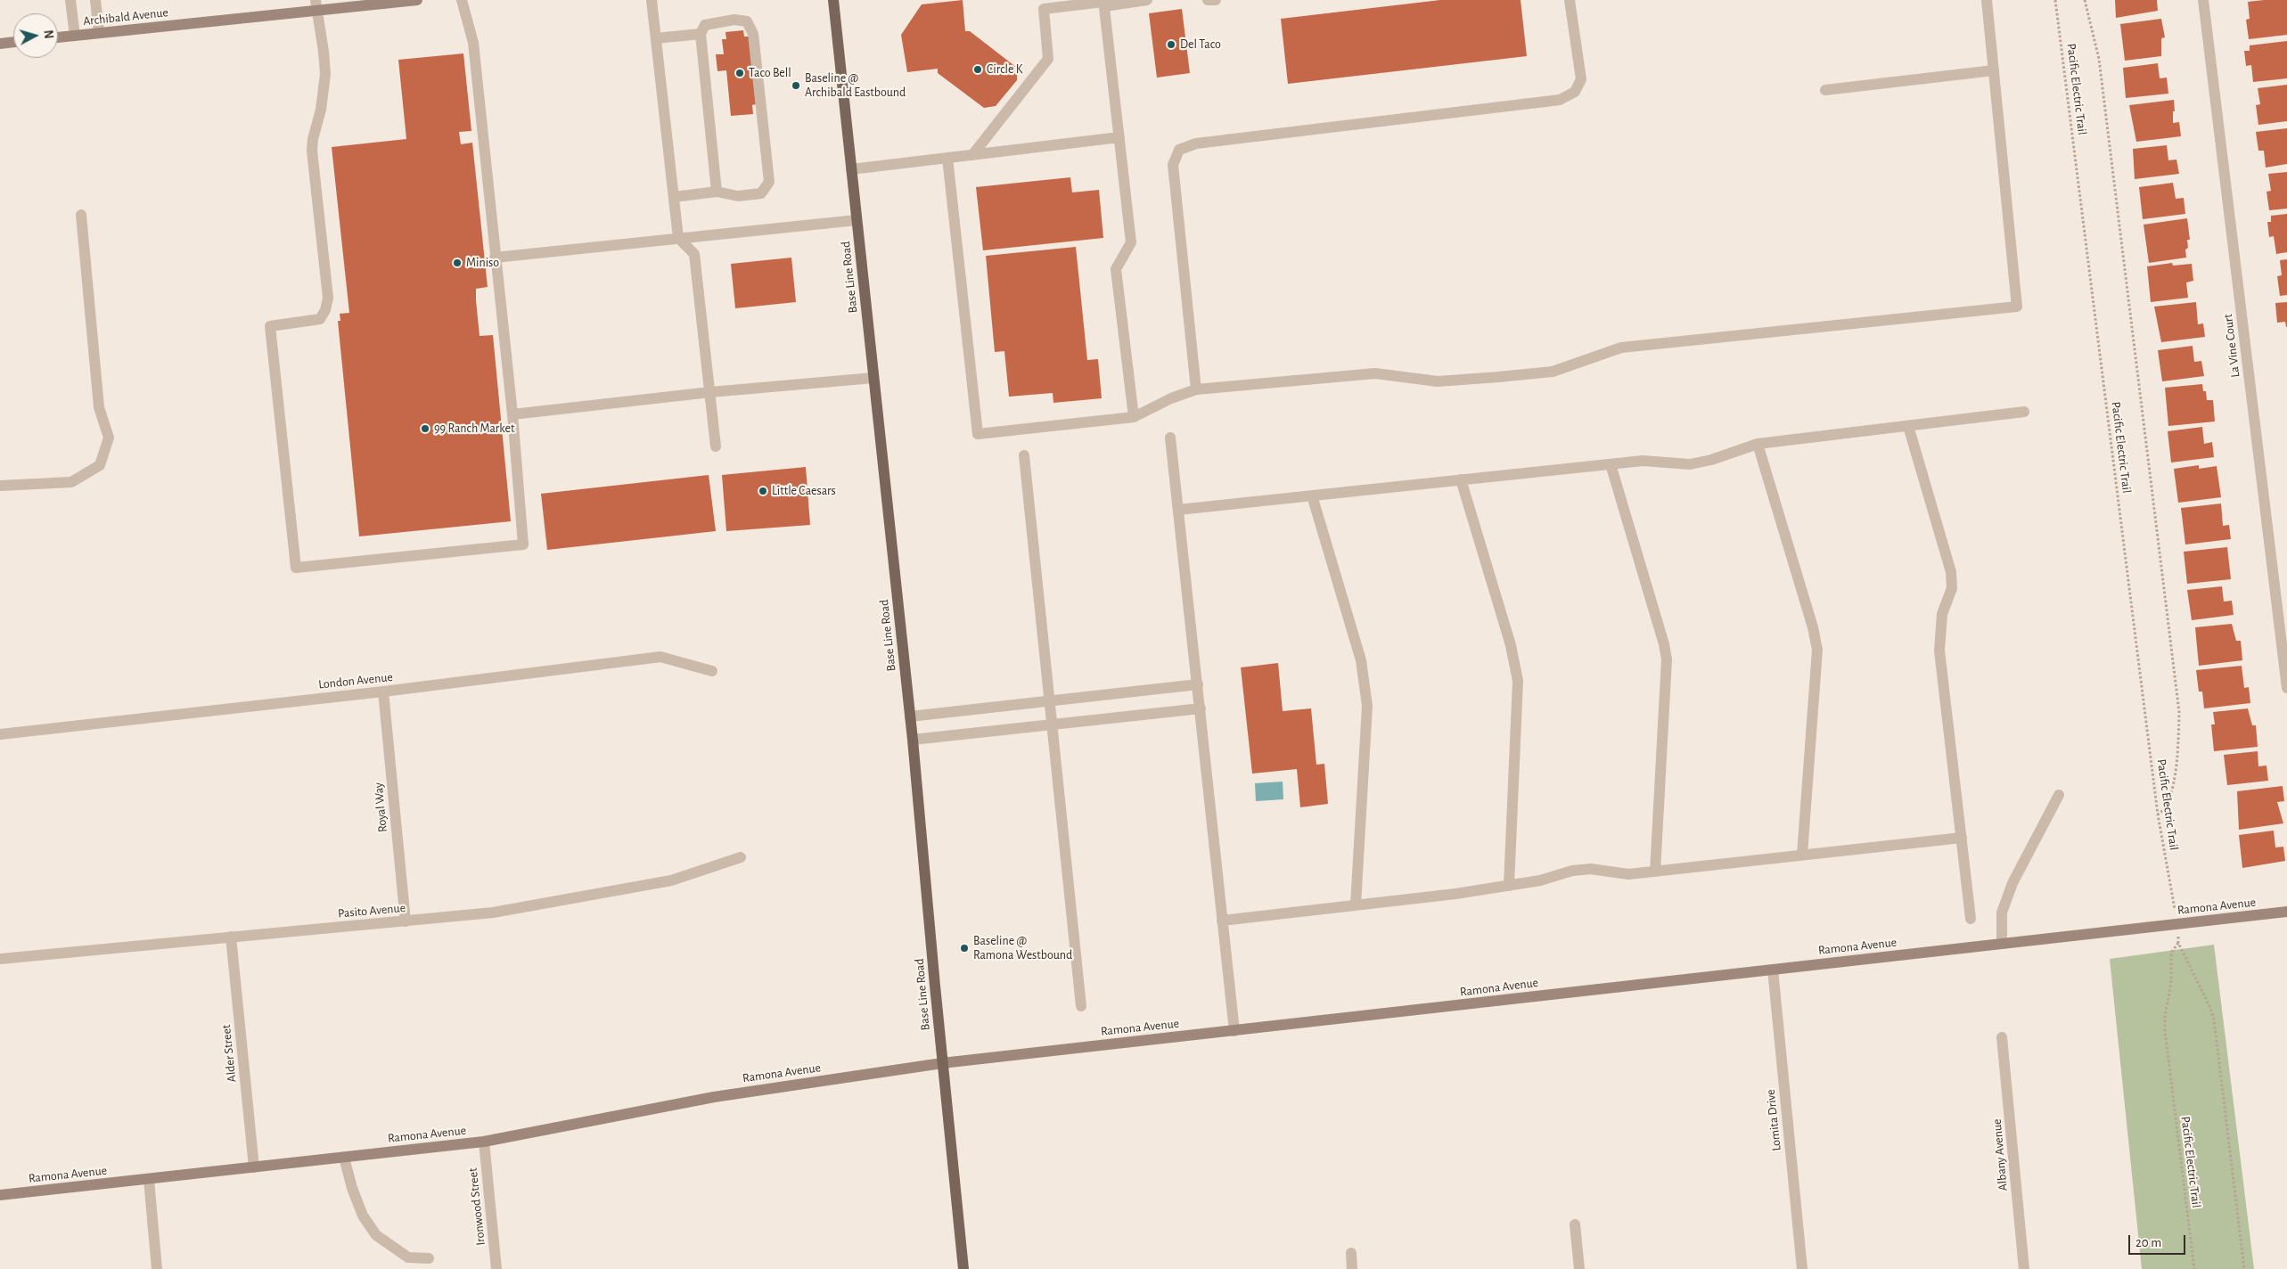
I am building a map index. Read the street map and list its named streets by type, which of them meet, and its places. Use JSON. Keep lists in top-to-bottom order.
{
  "streets": {
    "main road": ["Base Line Road"],
    "street": [
      "Archibald Avenue",
      "La Vine Court",
      "London Avenue",
      "Royal Way",
      "Ramona Avenue",
      "Pasito Avenue",
      "Alder Street",
      "Lomita Drive",
      "Albany Avenue",
      "Ironwood Street"
    ],
    "path": ["Pacific Electric Trail"]
  },
  "crossings": [
    ["Base Line Road", "Ramona Avenue"],
    ["London Avenue", "Royal Way"],
    ["Royal Way", "Pasito Avenue"],
    ["Ramona Avenue", "Alder Street"],
    ["Ramona Avenue", "Lomita Drive"],
    ["Ramona Avenue", "Ironwood Street"],
    ["Pasito Avenue", "Alder Street"]
  ],
  "places": [
    "Del Taco",
    "Circle K",
    "Taco Bell",
    "Baseline @ Archibald Eastbound",
    "Miniso",
    "99 Ranch Market",
    "Little Caesars",
    "Baseline @ Ramona Westbound"
  ],
  "scale_bar": "20 m",
  "north": "right"
}
